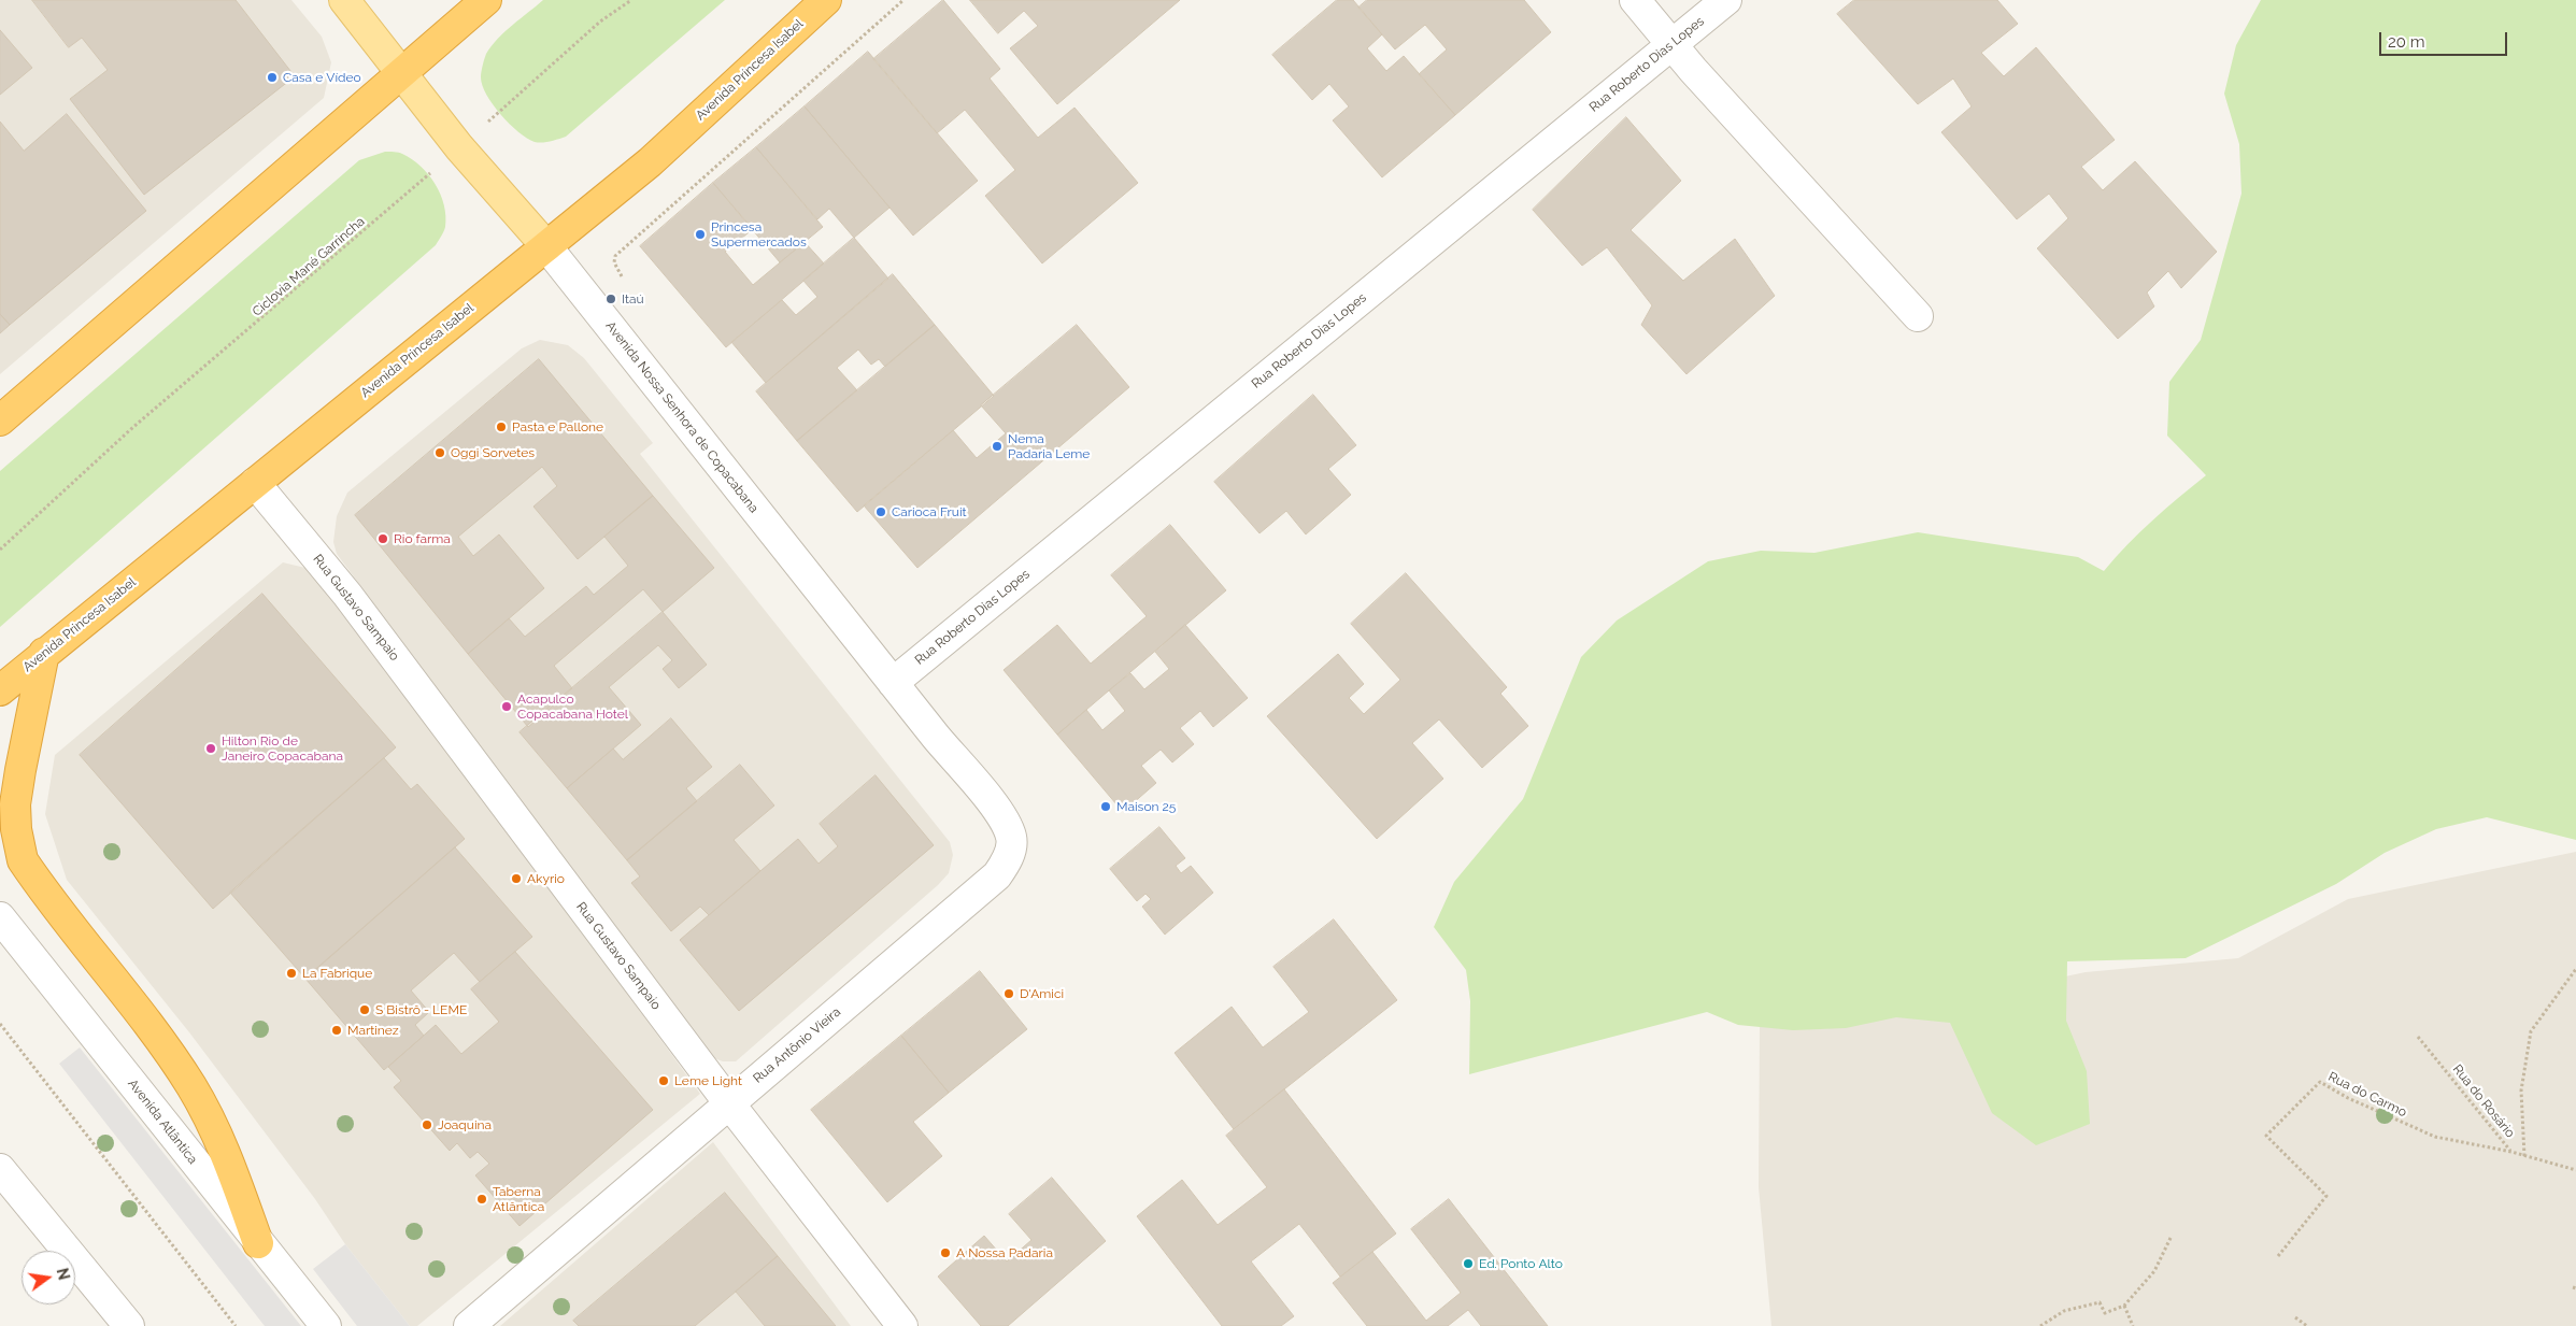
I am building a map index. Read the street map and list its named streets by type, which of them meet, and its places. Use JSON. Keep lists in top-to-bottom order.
{
  "streets": {
    "highway": ["Avenida Princesa Isabel"],
    "main road": ["Avenida Nossa Senhora de Copacabana"],
    "street": [
      "Rua Roberto Dias Lopes",
      "Rua Gustavo Sampaio",
      "Rua Antônio Vieira",
      "Avenida Atlântica"
    ],
    "path": ["Ciclovia Mané Garrincha", "Rua do Carmo", "Rua do Rosário"]
  },
  "crossings": [
    ["Rua Roberto Dias Lopes", "Avenida Nossa Senhora de Copacabana"],
    ["Avenida Princesa Isabel", "Avenida Nossa Senhora de Copacabana"],
    ["Avenida Princesa Isabel", "Rua Gustavo Sampaio"],
    ["Ciclovia Mané Garrincha", "Avenida Nossa Senhora de Copacabana"],
    ["Avenida Nossa Senhora de Copacabana", "Rua Antônio Vieira"],
    ["Rua Gustavo Sampaio", "Rua Antônio Vieira"],
    ["Rua do Carmo", "Rua do Rosário"]
  ],
  "places": [
    "Casa e Vídeo",
    "Princesa Supermercados",
    "Itaú",
    "Pasta e Pallone",
    "Nema Padaria Leme",
    "Oggi Sorvetes",
    "Carioca Fruit",
    "Rio farma",
    "Acapulco Copacabana Hotel",
    "Hilton Rio de Janeiro Copacabana",
    "Maison 25",
    "Akyrio",
    "La Fabrique",
    "D'Amici",
    "S Bistrô - LEME",
    "Martinez",
    "Leme Light",
    "Joaquina",
    "Taberna Atlântica",
    "A Nossa Padaria",
    "Ed. Ponto Alto"
  ],
  "scale_bar": "20 m",
  "north": "right"
}
